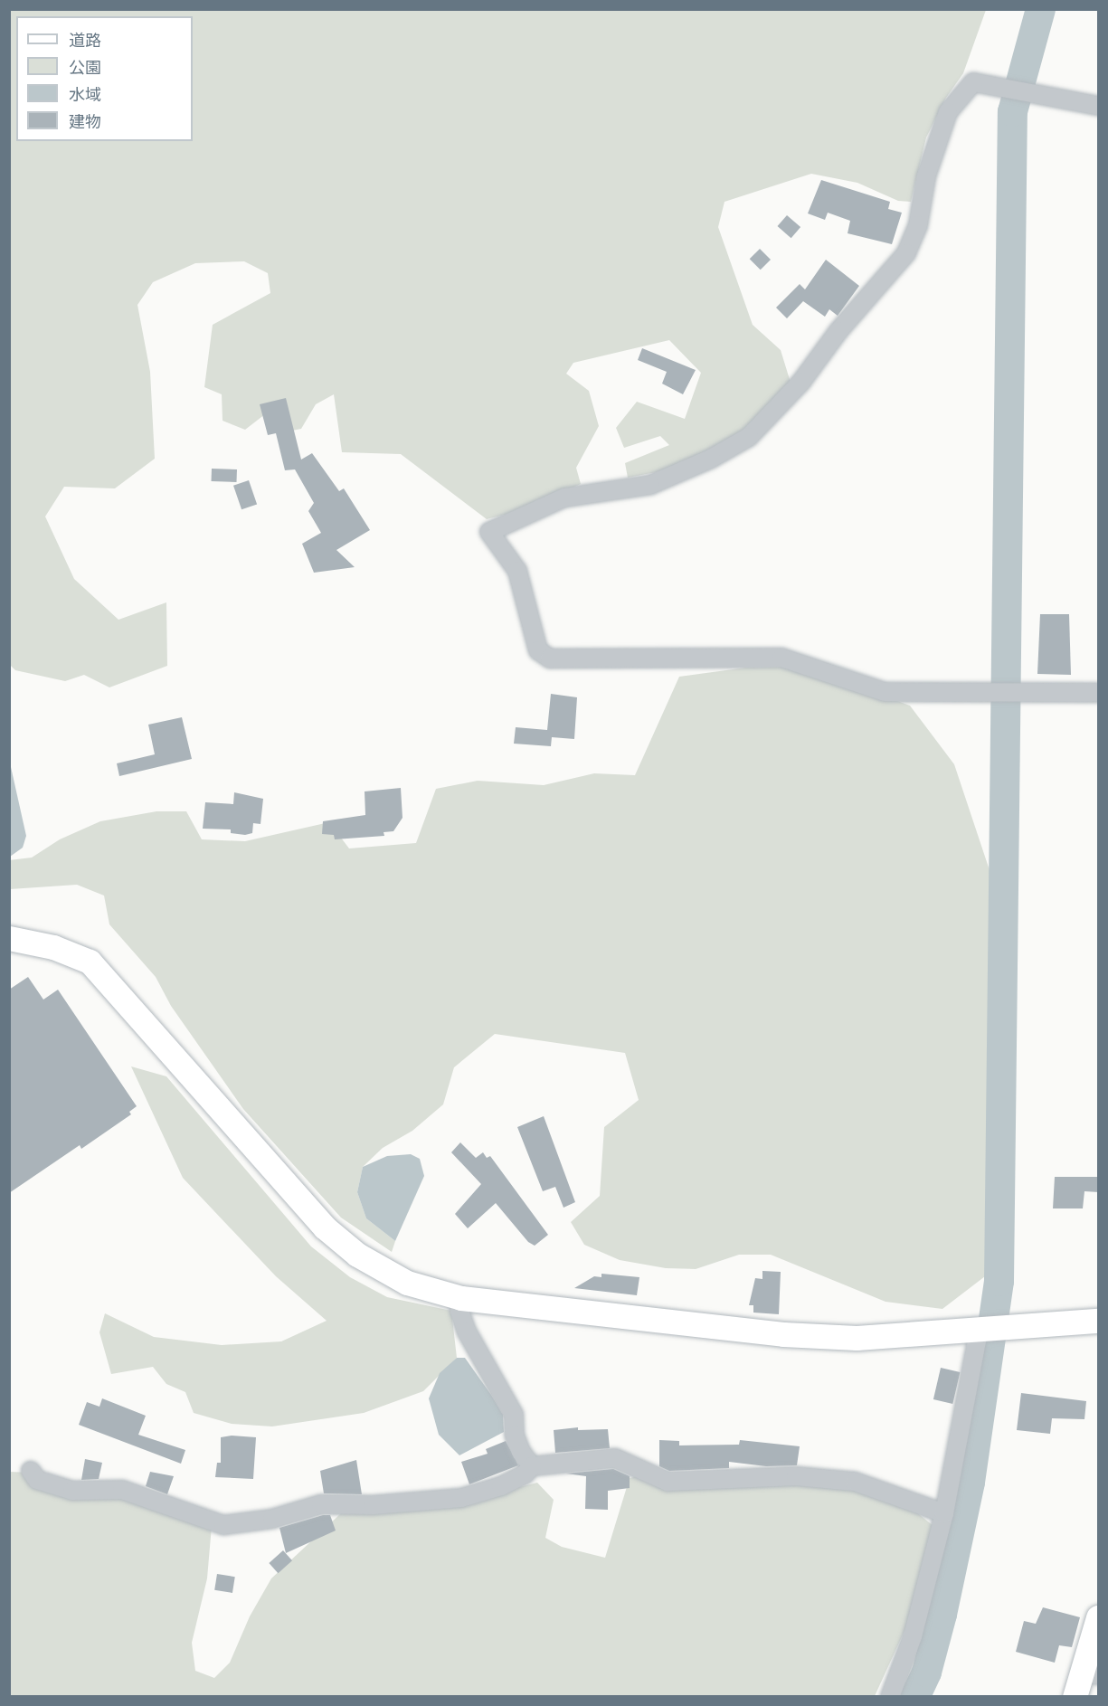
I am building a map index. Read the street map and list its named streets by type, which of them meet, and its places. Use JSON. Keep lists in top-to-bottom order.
{
  "legend": [
    "道路",
    "公園",
    "水域",
    "建物"
  ]
}
